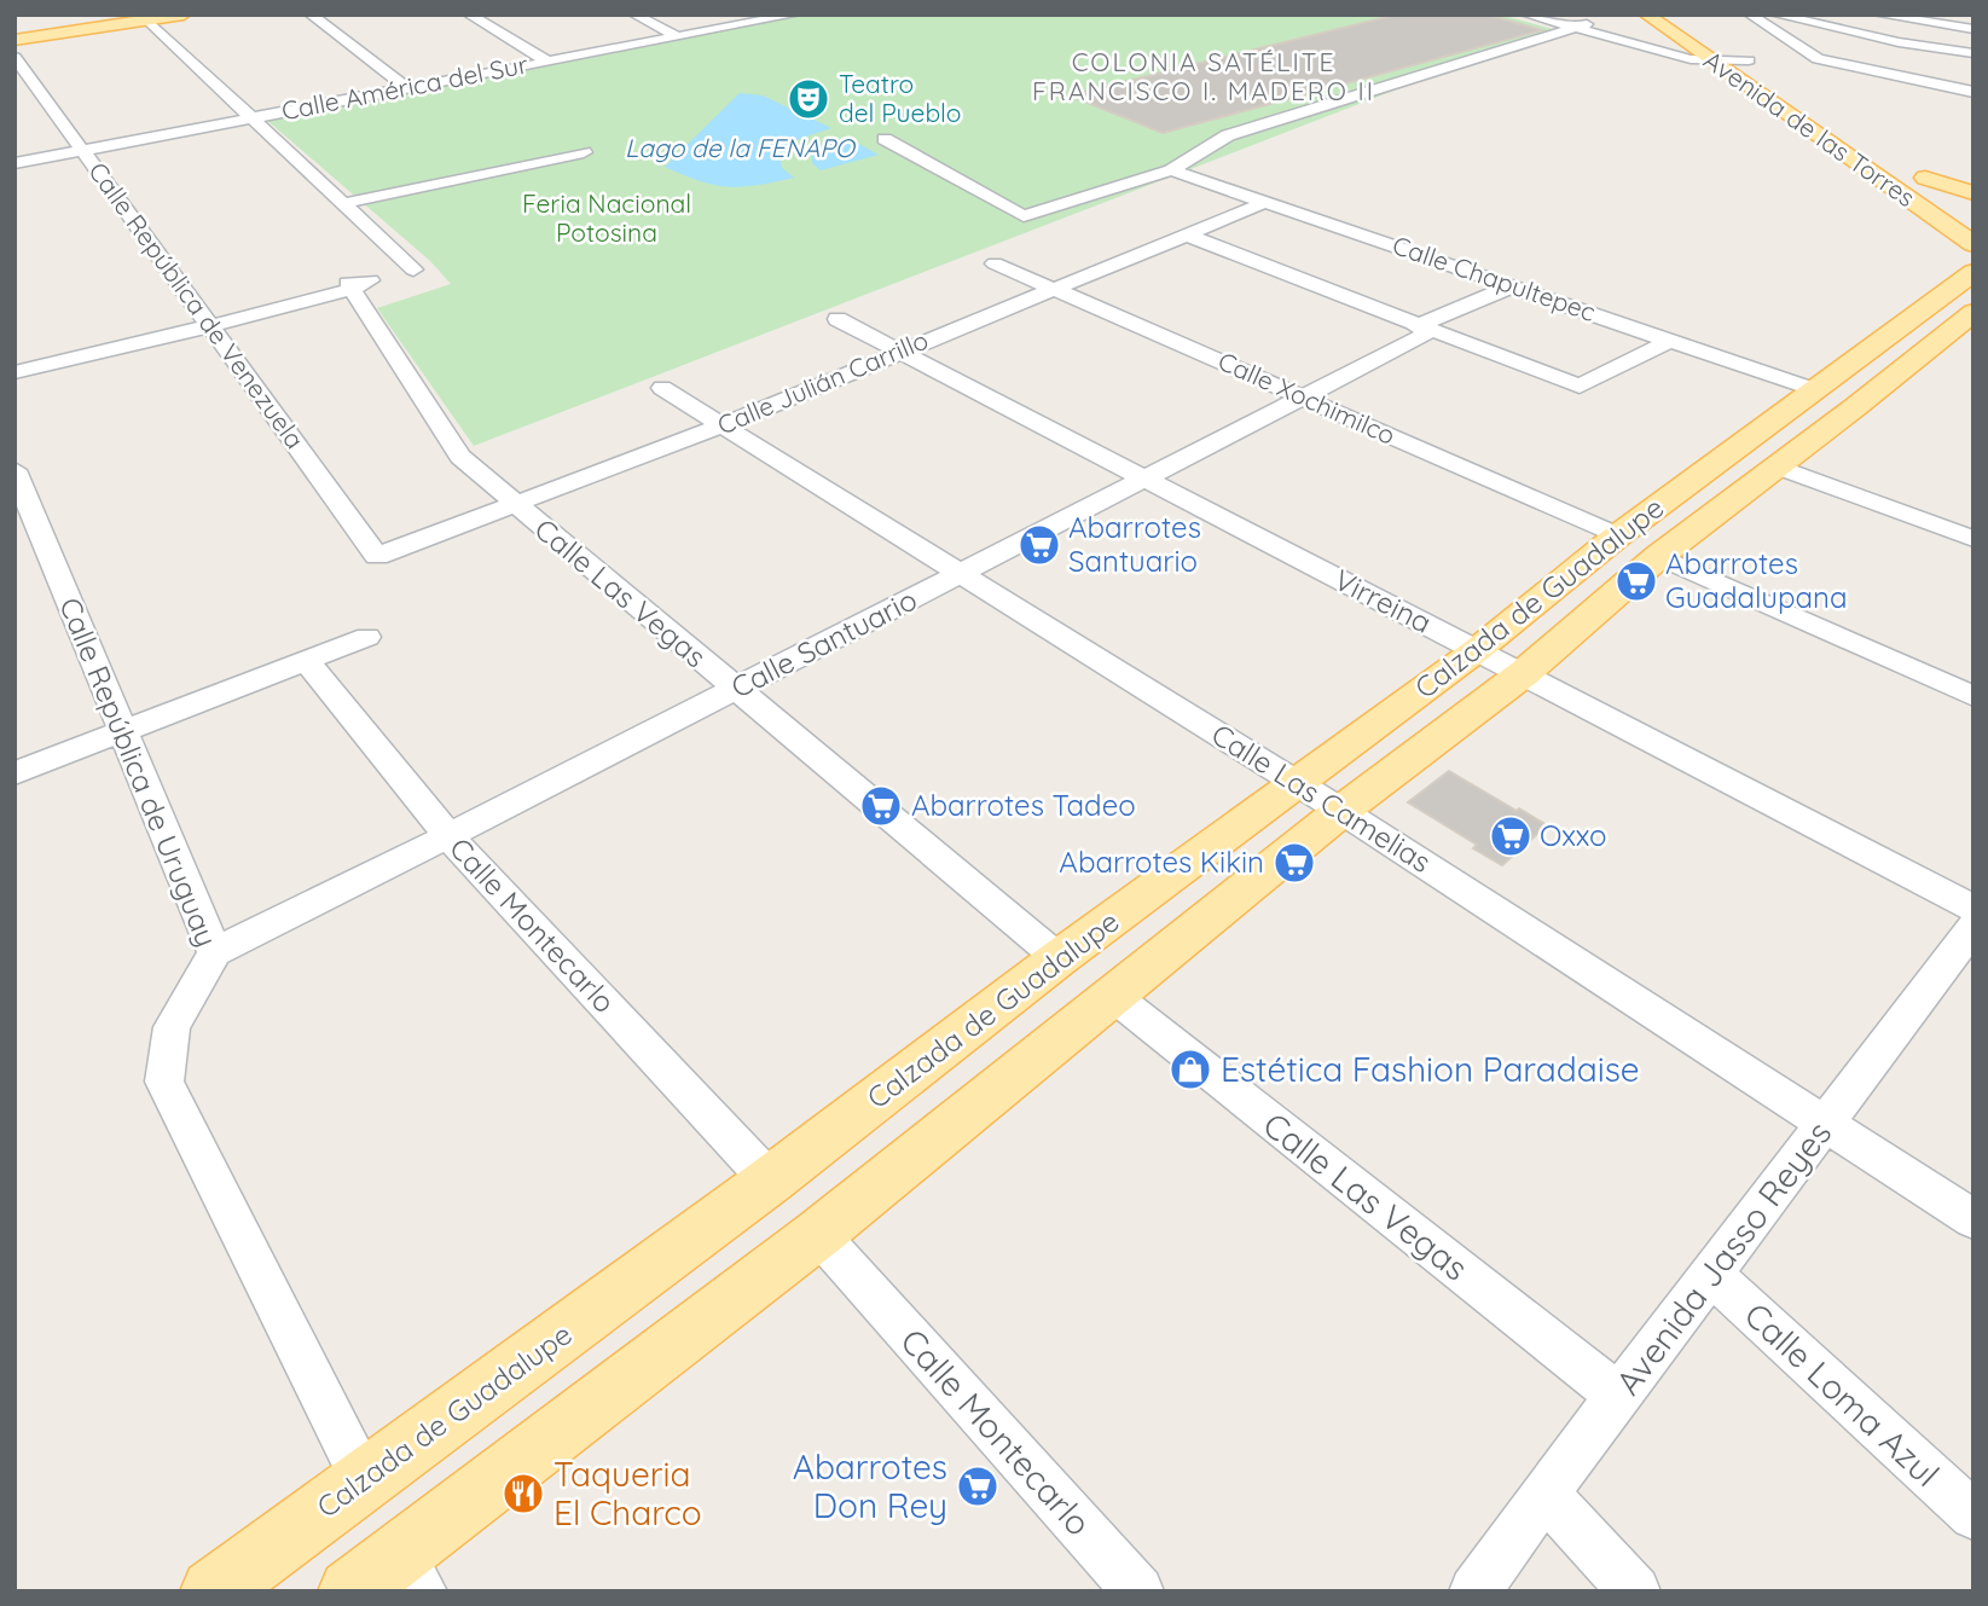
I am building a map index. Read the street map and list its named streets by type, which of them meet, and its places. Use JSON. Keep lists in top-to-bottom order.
{
  "streets": {
    "main road": ["Avenida de las Torres", "Calzada de Guadalupe"],
    "street": [
      "Calle América del Sur",
      "Calle Chapultepec",
      "Calle República de Venezuela",
      "Calle Julián Carrillo",
      "Calle Xochimilco",
      "Calle Las Vegas",
      "Virreina",
      "Calle Santuario",
      "Calle República de Uruguay",
      "Calle Las Camelias",
      "Calle Montecarlo",
      "Avenida Jasso Reyes",
      "Calle Loma Azul"
    ]
  },
  "crossings": [
    ["Calle América del Sur", "Calle República de Venezuela"],
    ["Calle Chapultepec", "Calle Julián Carrillo"],
    ["Calle Chapultepec", "Calzada de Guadalupe"],
    ["Calle Chapultepec", "Calle Santuario"],
    ["Calle República de Venezuela", "Calle Julián Carrillo"],
    ["Calle Julián Carrillo", "Calle Xochimilco"],
    ["Calle Julián Carrillo", "Calle Las Vegas"],
    ["Calle Julián Carrillo", "Virreina"],
    ["Calle Julián Carrillo", "Calle Las Camelias"],
    ["Calle Xochimilco", "Calzada de Guadalupe"],
    ["Calle Xochimilco", "Calle Santuario"],
    ["Calle Las Vegas", "Calzada de Guadalupe"],
    ["Calle Las Vegas", "Calle Santuario"],
    ["Calle Las Vegas", "Avenida Jasso Reyes"],
    ["Calzada de Guadalupe", "Virreina"],
    ["Calzada de Guadalupe", "Calle República de Uruguay"],
    ["Calzada de Guadalupe", "Calle Las Camelias"],
    ["Calzada de Guadalupe", "Calle Montecarlo"],
    ["Virreina", "Calle Santuario"],
    ["Calle Santuario", "Calle República de Uruguay"],
    ["Calle Santuario", "Calle Las Camelias"],
    ["Calle Santuario", "Calle Montecarlo"],
    ["Calle Las Camelias", "Avenida Jasso Reyes"],
    ["Avenida Jasso Reyes", "Calle Loma Azul"]
  ],
  "districts": ["COLONIA SATÉLITE FRANCISCO I. MADERO II"],
  "water": ["Lago de la FENAPO"],
  "parks": ["Feria Nacional Potosina"],
  "places": {
    "theatre": ["Teatro del Pueblo"],
    "supermarket": [
      "Abarrotes Santuario",
      "Abarrotes Guadalupana",
      "Abarrotes Tadeo",
      "Oxxo",
      "Abarrotes Kikin",
      "Abarrotes Don Rey"
    ],
    "shop": ["Estética Fashion Paradaise"],
    "restaurant": ["Taqueria El Charco"]
  }
}
